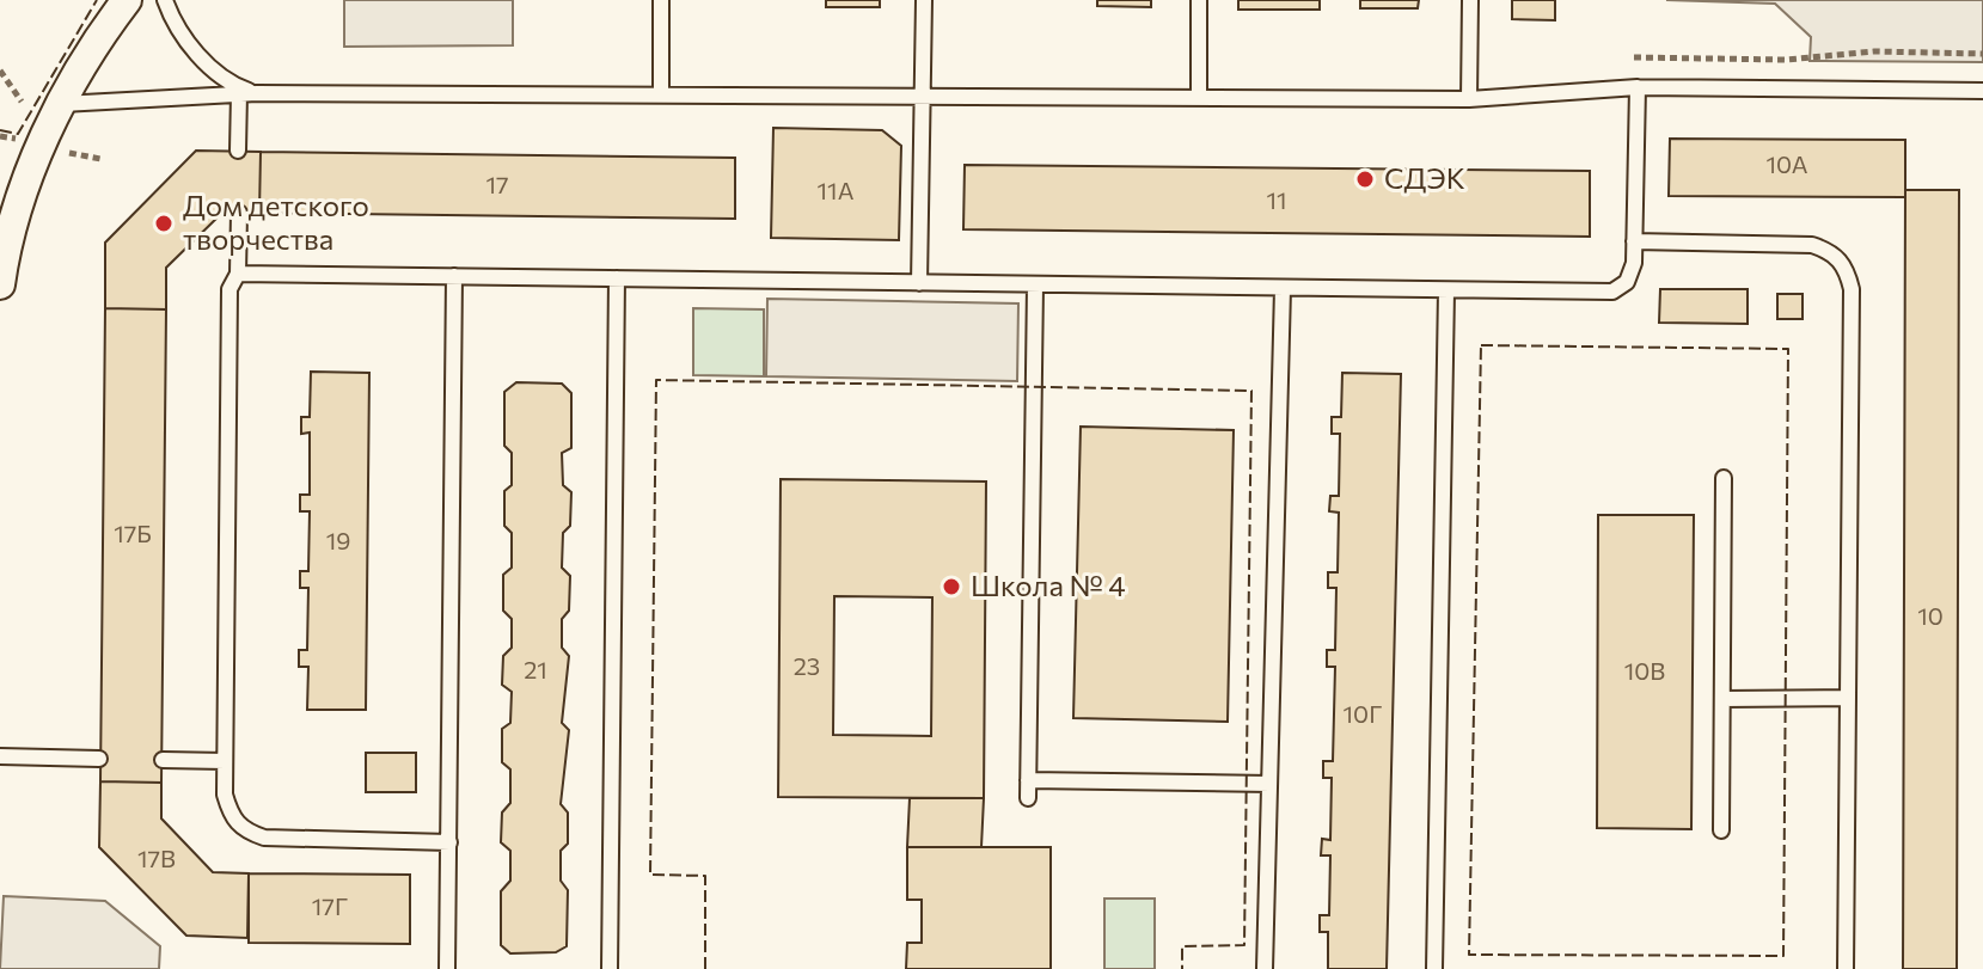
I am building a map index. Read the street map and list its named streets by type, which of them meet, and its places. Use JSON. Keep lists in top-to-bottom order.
{
  "places": ["СДЭК", "Дом детского творчества", "Школа № 4"],
  "house_numbers": [
    "10А",
    "17",
    "11А",
    "11",
    "17Б",
    "19",
    "10",
    "23",
    "21",
    "10В",
    "10Г",
    "17В",
    "17Г"
  ]
}
